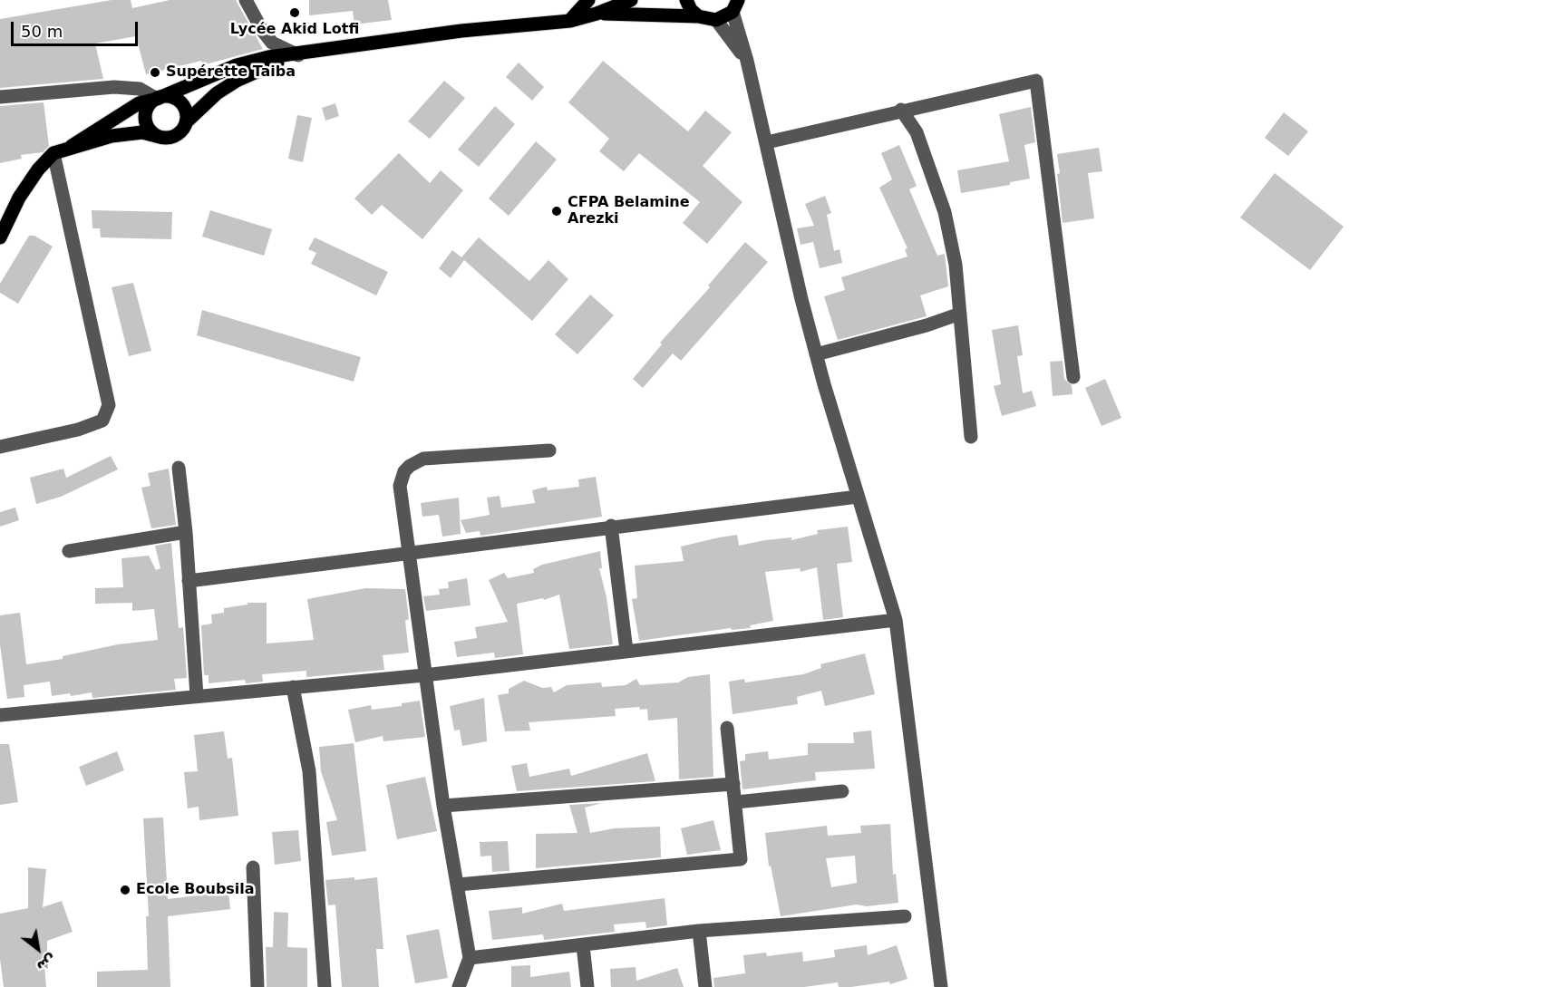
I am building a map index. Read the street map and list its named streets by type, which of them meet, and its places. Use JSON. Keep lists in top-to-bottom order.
{
  "places": [
    "Lycée Akid Lotfi",
    "Supérette Taiba",
    "CFPA Belamine Arezki",
    "Ecole Boubsila"
  ],
  "scale_bar": "50 m",
  "north": "bottom right"
}
